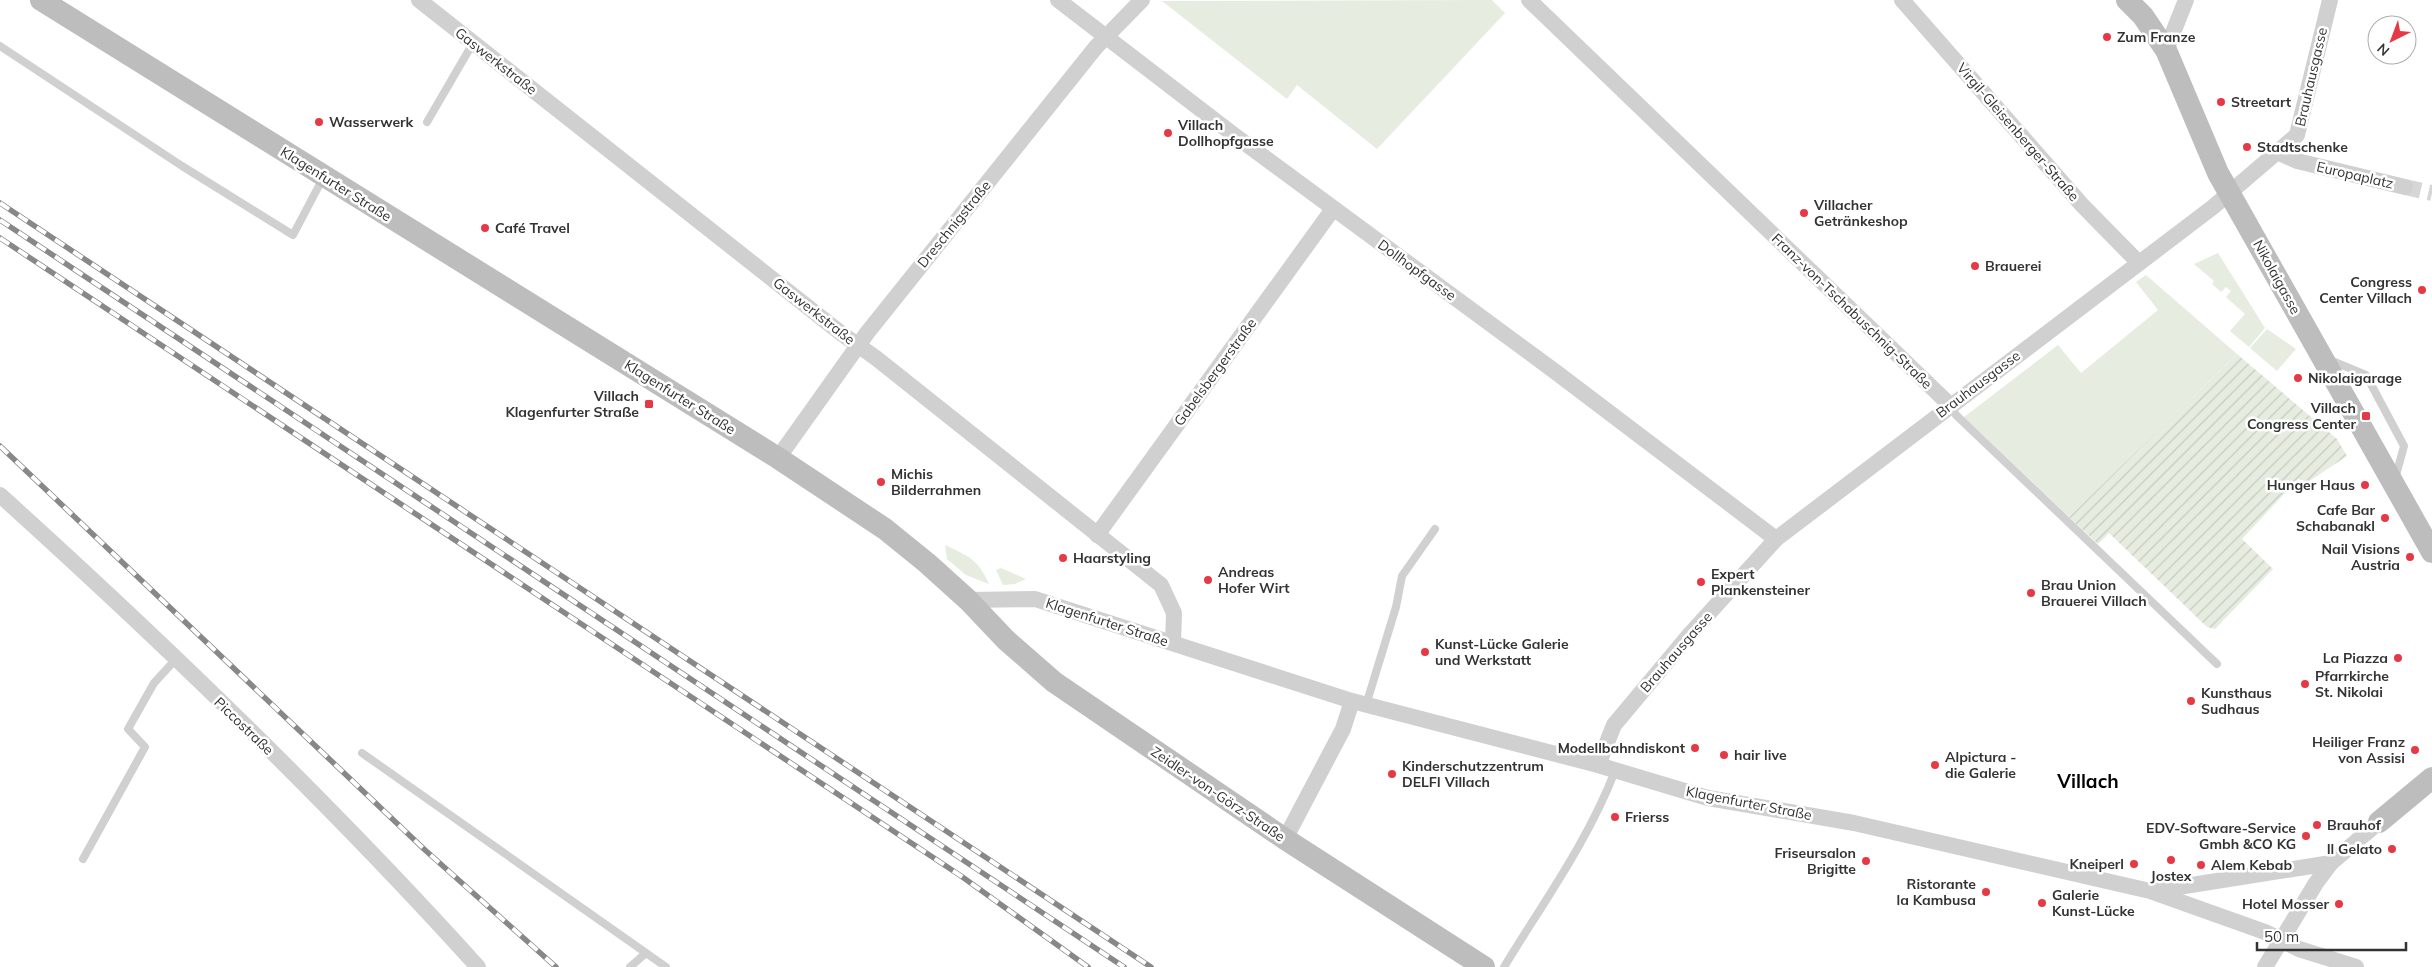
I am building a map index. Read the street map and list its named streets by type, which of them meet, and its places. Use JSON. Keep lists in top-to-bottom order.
{
  "streets": {
    "street": [
      "Gaswerkstraße",
      "Brauhausgasse",
      "Virgil-Gleisenberger-Straße",
      "Europaplatz",
      "Klagenfurter Straße",
      "Dreschnigstraße",
      "Dollhopfgasse",
      "Nikolaigasse",
      "Franz-von-Tschabuschnig-Straße",
      "Gabelsbergerstraße",
      "Piccostraße",
      "Zeidler-von-Görz-Straße"
    ]
  },
  "crossings": [
    ["Gaswerkstraße", "Klagenfurter Straße"],
    ["Gaswerkstraße", "Dreschnigstraße"],
    ["Gaswerkstraße", "Gabelsbergerstraße"],
    ["Brauhausgasse", "Virgil-Gleisenberger-Straße"],
    ["Brauhausgasse", "Europaplatz"],
    ["Brauhausgasse", "Klagenfurter Straße"],
    ["Brauhausgasse", "Dollhopfgasse"],
    ["Brauhausgasse", "Nikolaigasse"],
    ["Brauhausgasse", "Franz-von-Tschabuschnig-Straße"],
    ["Klagenfurter Straße", "Dreschnigstraße"],
    ["Klagenfurter Straße", "Zeidler-von-Görz-Straße"],
    ["Dreschnigstraße", "Dollhopfgasse"],
    ["Dollhopfgasse", "Gabelsbergerstraße"]
  ],
  "districts": ["Villach"],
  "places": {
    "other": [
      "Zum Franze",
      "Streetart",
      "Wasserwerk",
      "Villach Dollhopfgasse",
      "Stadtschenke",
      "Villacher Getränkeshop",
      "Café Travel",
      "Brauerei",
      "Congress Center Villach",
      "Nikolaigarage",
      "Michis Bilderrahmen",
      "Hunger Haus",
      "Cafe Bar Schabanakl",
      "Nail Visions Austria",
      "Haarstyling",
      "Andreas Hofer Wirt",
      "Expert Plankensteiner",
      "Brau Union Brauerei Villach",
      "Kunst-Lücke Galerie und Werkstatt",
      "La Piazza",
      "Pfarrkirche St. Nikolai",
      "Kunsthaus Sudhaus",
      "Modellbahndiskont",
      "Heiliger Franz von Assisi",
      "hair live",
      "Alpictura - die Galerie",
      "Kinderschutzzentrum DELFI Villach",
      "Frierss",
      "Brauhof",
      "EDV-Software-Service Gmbh &CO KG",
      "Il Gelato",
      "Jostex",
      "Friseursalon Brigitte",
      "Kneiperl",
      "Alem Kebab",
      "Ristorante la Kambusa",
      "Galerie Kunst-Lücke",
      "Hotel Mosser"
    ],
    "transit": ["Villach Klagenfurter Straße", "Villach Congress Center"]
  },
  "scale_bar": "50 m",
  "north": "bottom left"
}
